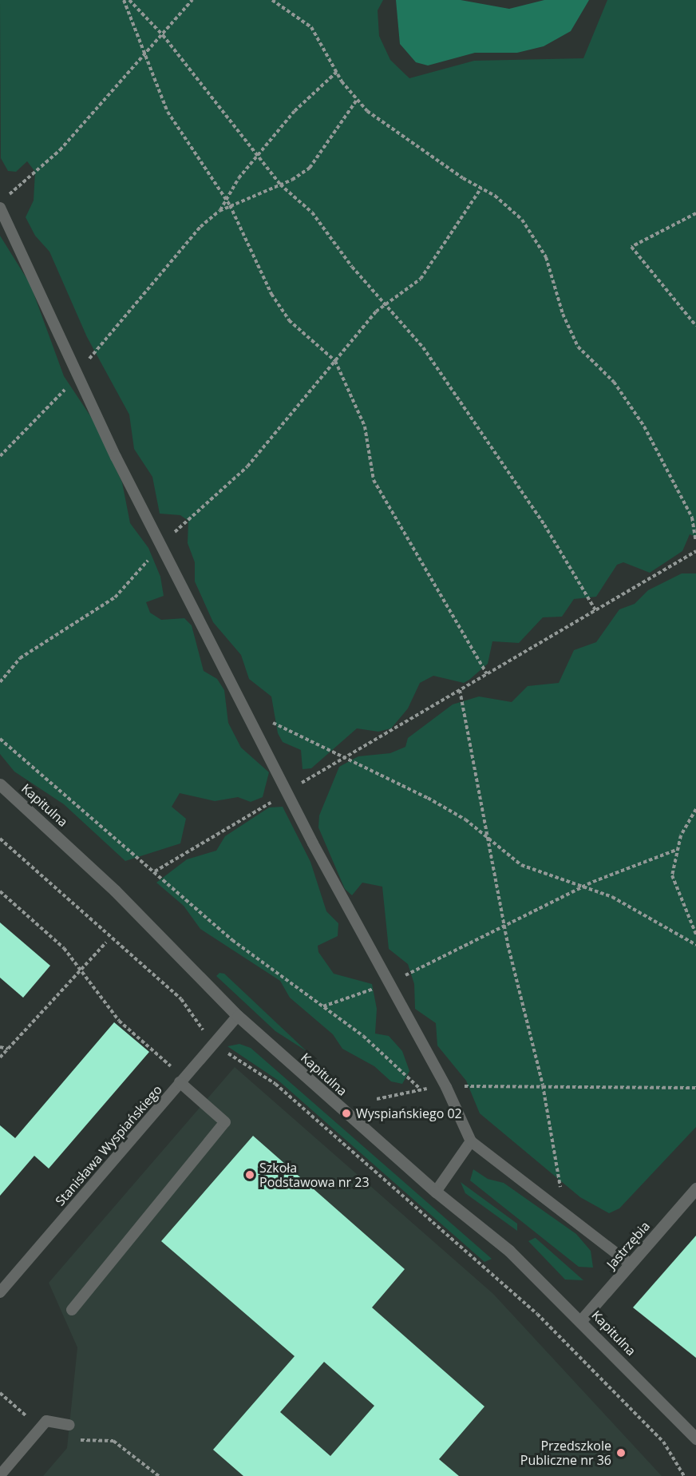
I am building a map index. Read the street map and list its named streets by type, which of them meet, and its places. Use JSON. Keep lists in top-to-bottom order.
{
  "streets": {
    "street": ["Kapitulna", "Jastrzębia"],
    "lane": ["Stanisława Wyspiańskiego"]
  },
  "crossings": [
    ["Kapitulna", "Stanisława Wyspiańskiego"],
    ["Kapitulna", "Jastrzębia"]
  ],
  "places": ["Wyspiańskiego 02", "Szkoła Podstawowa nr 23", "Przedszkole Publiczne nr 36"]
}
